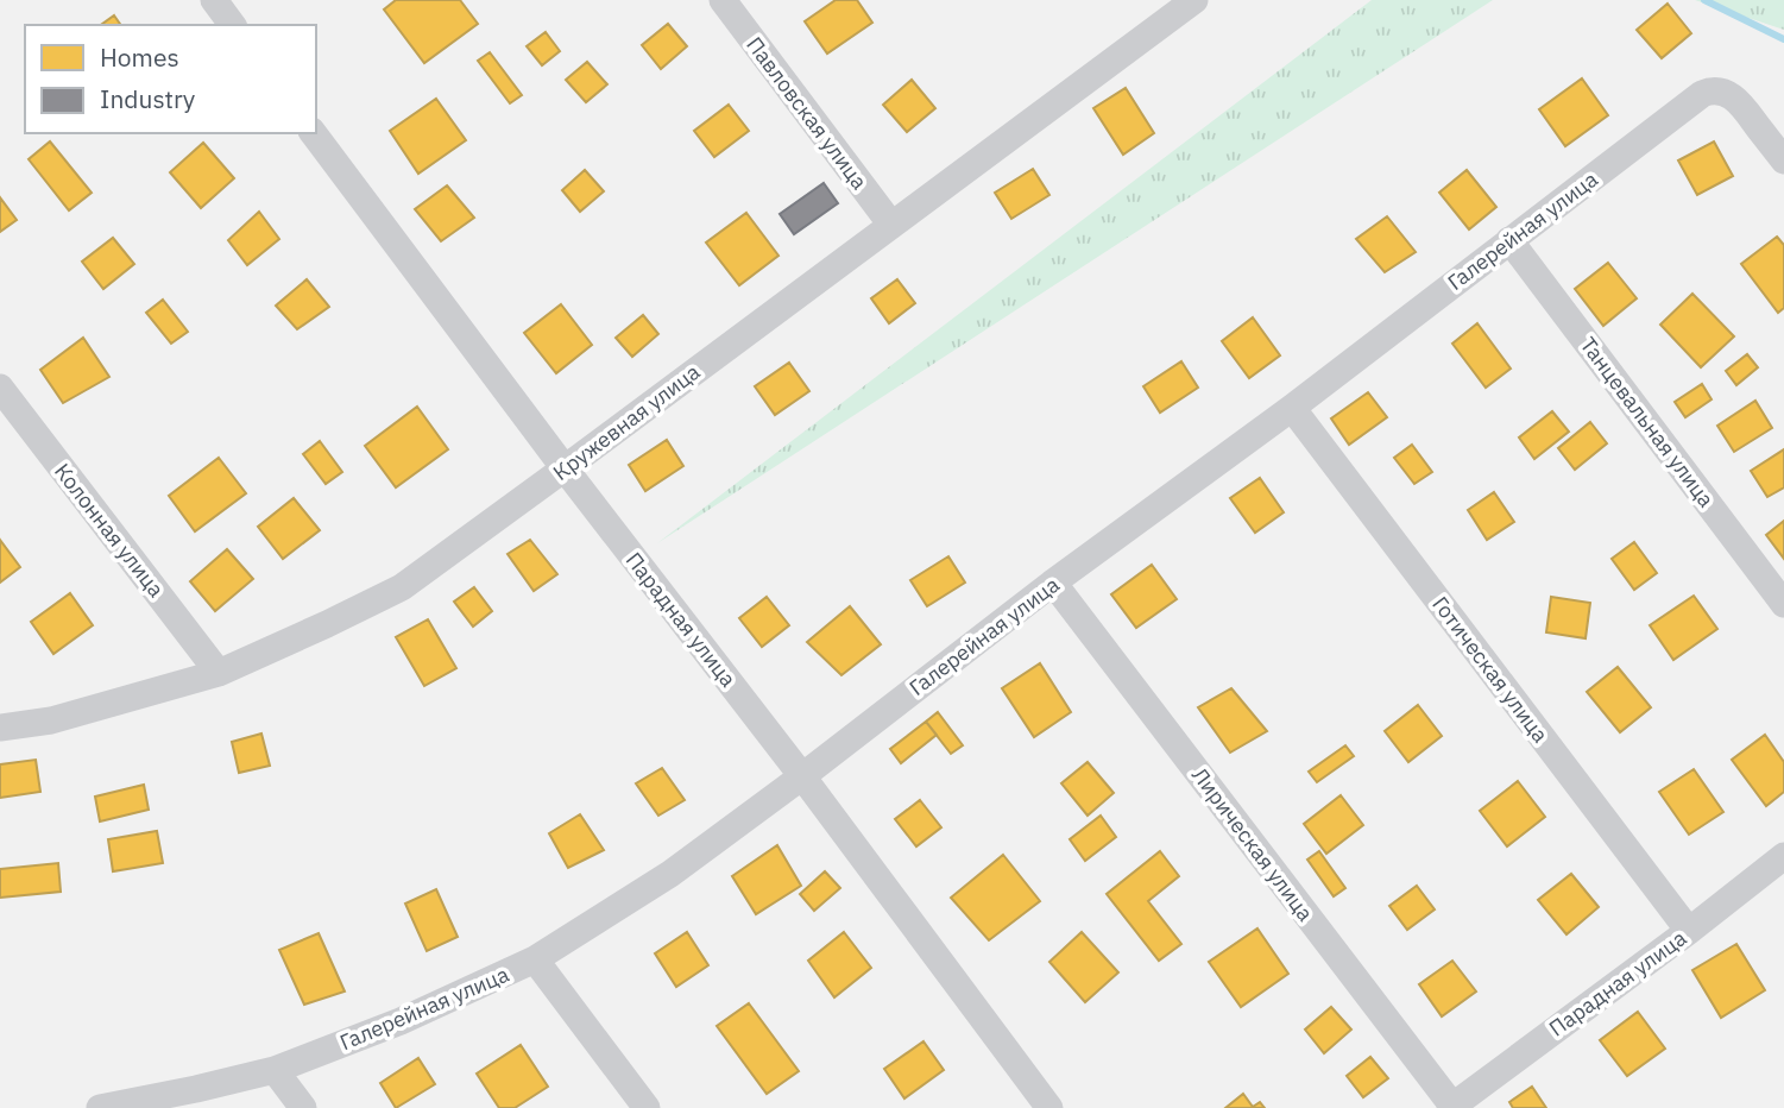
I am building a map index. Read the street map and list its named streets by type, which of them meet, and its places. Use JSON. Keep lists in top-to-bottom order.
{
  "streets": {
    "street": [
      "Павловская улица",
      "Галерейная улица",
      "Кружевная улица",
      "Танцевальная улица",
      "Колонная улица",
      "Парадная улица",
      "Готическая улица",
      "Лирическая улица"
    ]
  },
  "crossings": [
    ["Павловская улица", "Кружевная улица"],
    ["Галерейная улица", "Танцевальная улица"],
    ["Галерейная улица", "Парадная улица"],
    ["Галерейная улица", "Готическая улица"],
    ["Галерейная улица", "Лирическая улица"],
    ["Кружевная улица", "Колонная улица"],
    ["Кружевная улица", "Парадная улица"],
    ["Парадная улица", "Готическая улица"],
    ["Парадная улица", "Лирическая улица"]
  ],
  "legend": ["Homes", "Industry"]
}
